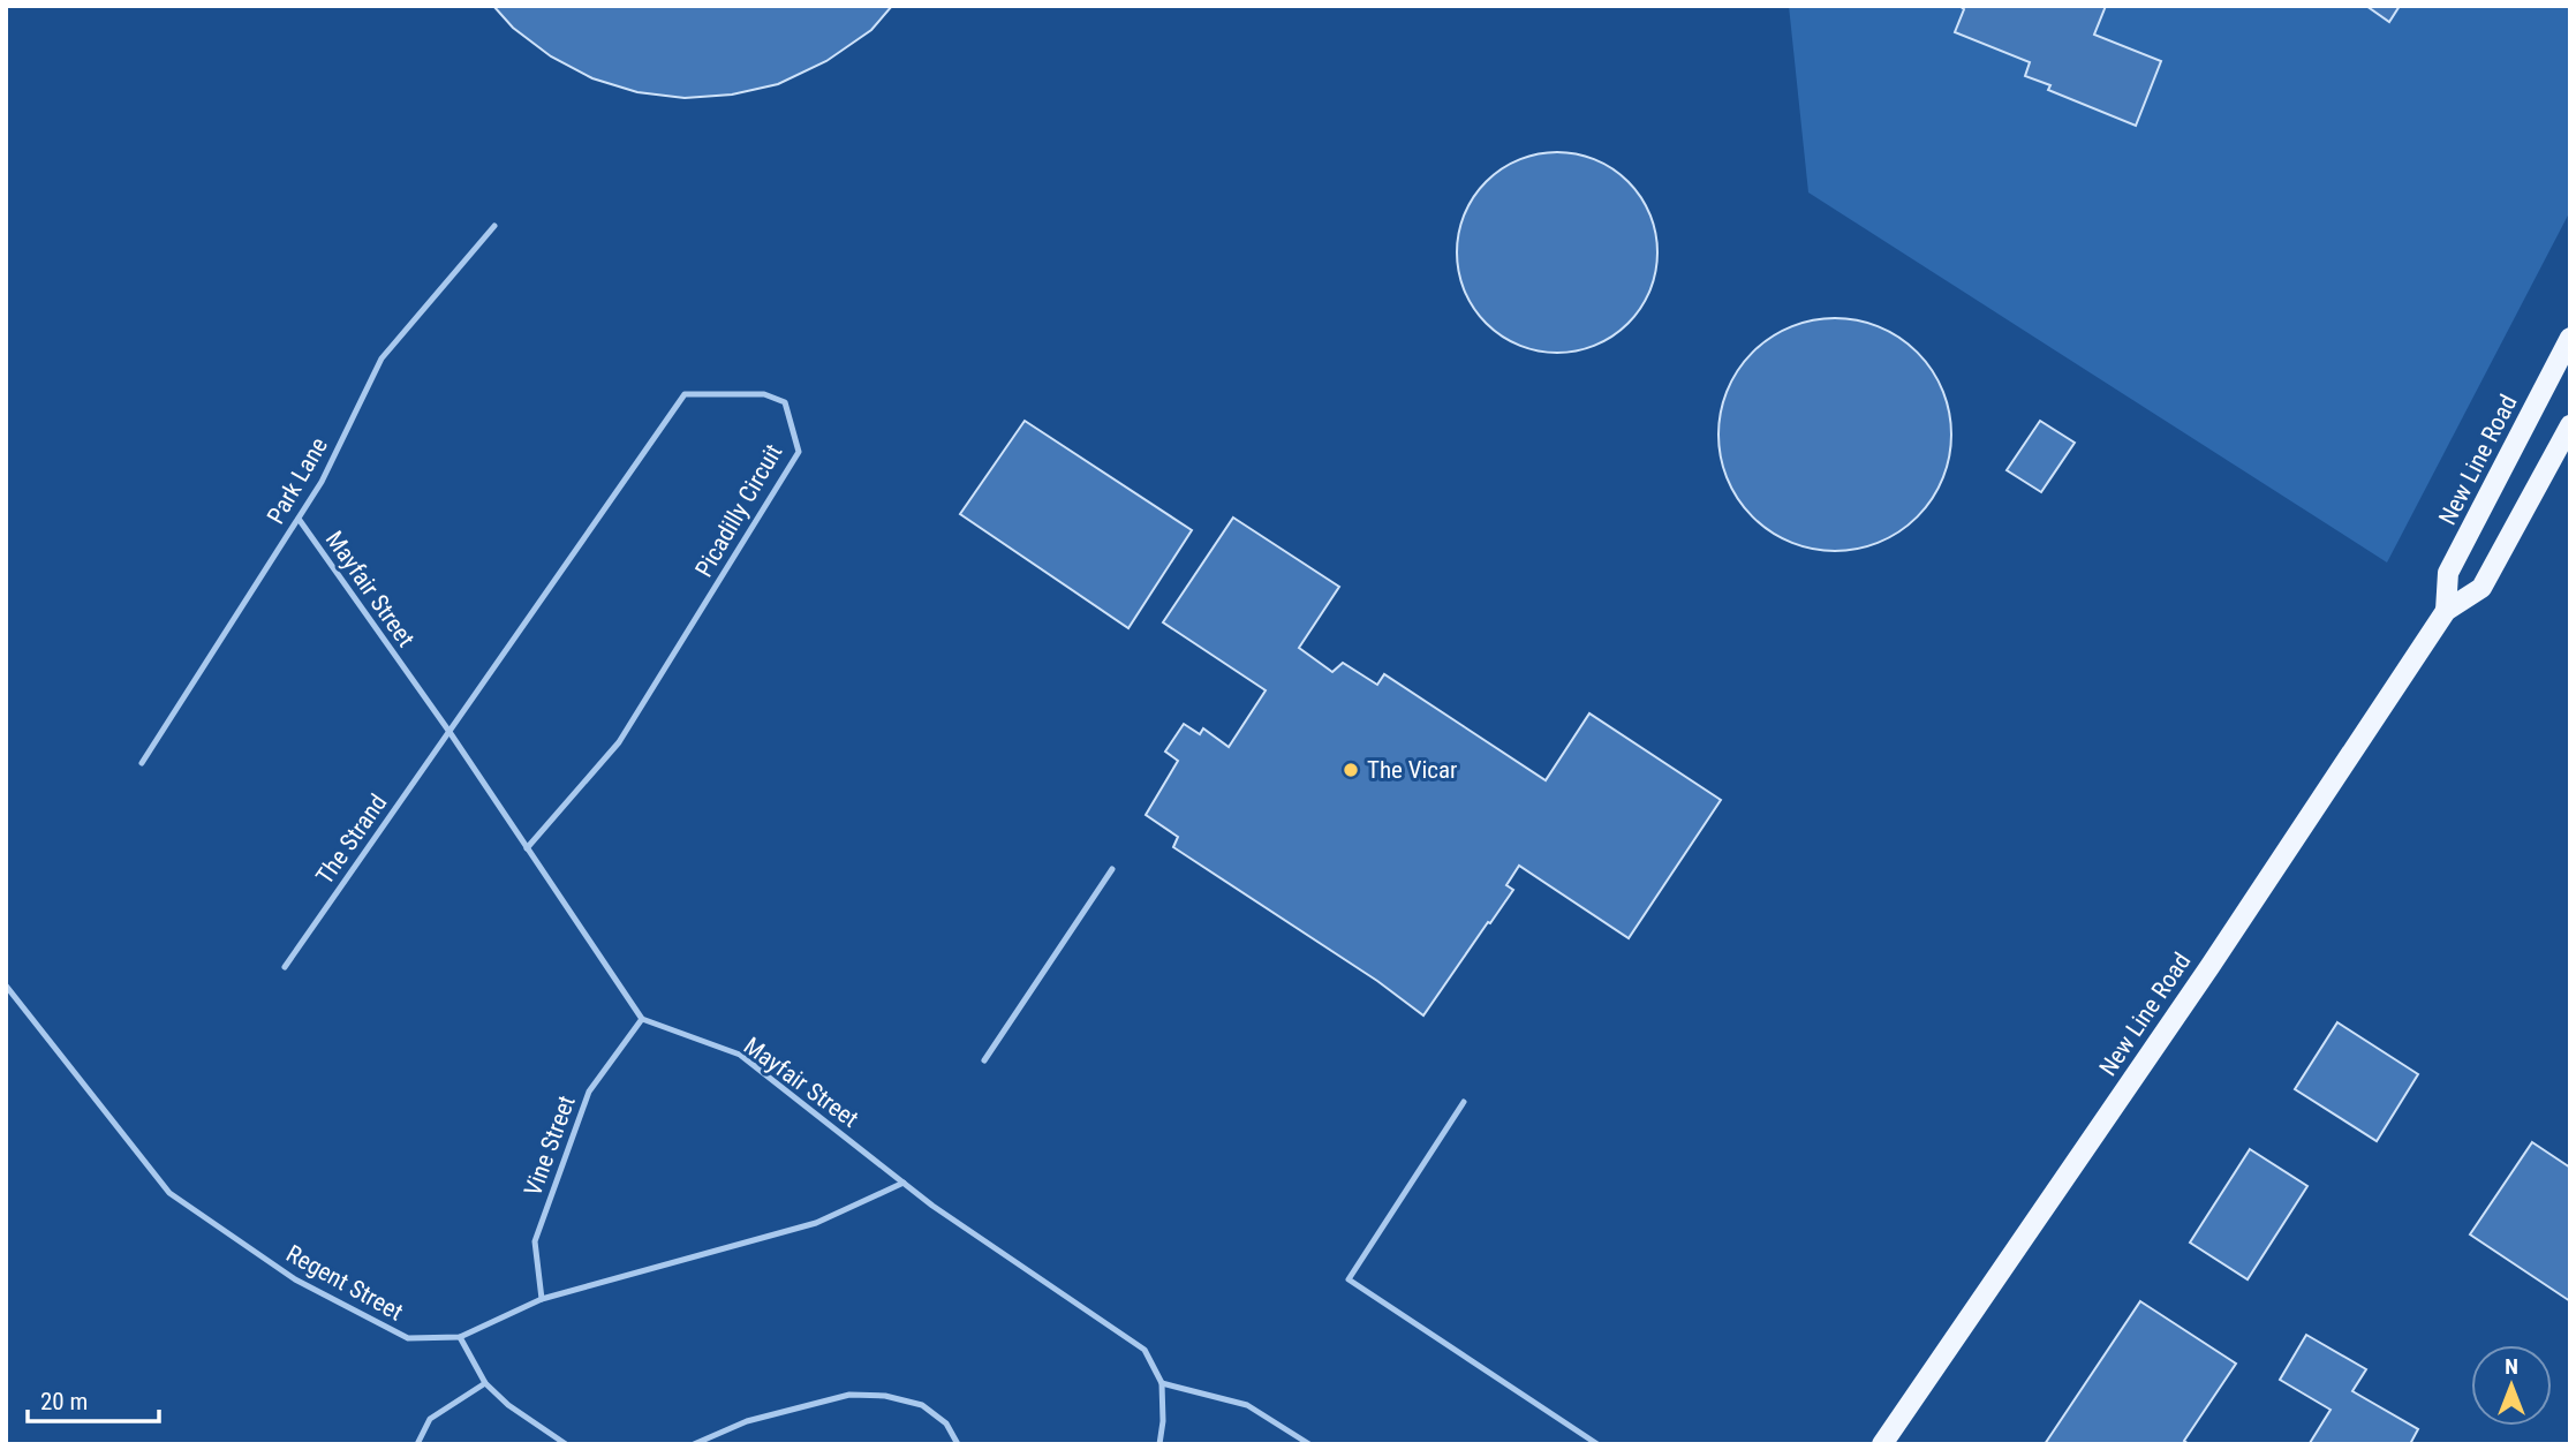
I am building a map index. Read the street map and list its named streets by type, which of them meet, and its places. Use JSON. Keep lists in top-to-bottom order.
{
  "streets": {
    "main road": ["New Line Road"],
    "lane": [
      "Park Lane",
      "Picadilly Circuit",
      "Mayfair Street",
      "The Strand",
      "Vine Street",
      "Regent Street"
    ]
  },
  "crossings": [
    ["Park Lane", "Mayfair Street"],
    ["Picadilly Circuit", "Mayfair Street"],
    ["Picadilly Circuit", "The Strand"],
    ["Mayfair Street", "The Strand"],
    ["Mayfair Street", "Vine Street"],
    ["Mayfair Street", "Regent Street"],
    ["Vine Street", "Regent Street"]
  ],
  "places": ["The Vicar"],
  "scale_bar": "20 m",
  "north": "top"
}
